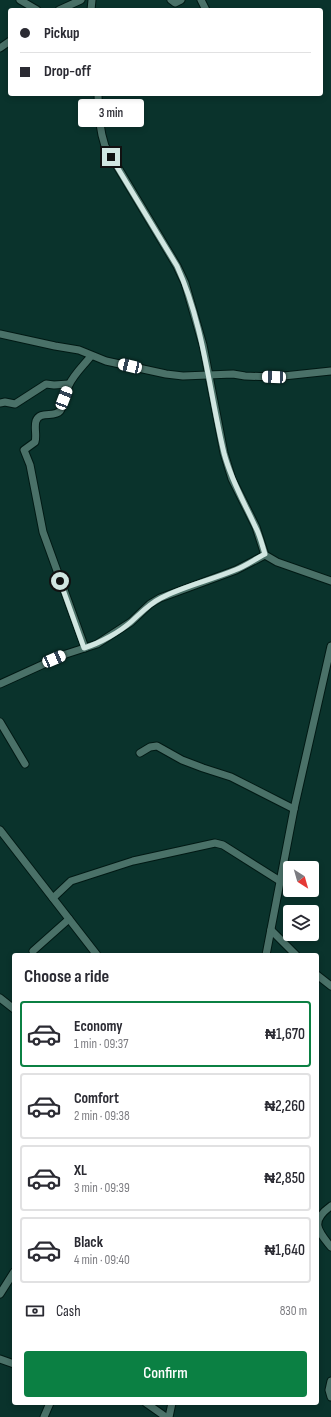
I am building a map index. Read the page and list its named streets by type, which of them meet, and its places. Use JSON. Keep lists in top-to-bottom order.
{
  "north": "bottom right",
  "page": {
    "banner": ["Pickup", "Drop-off"],
    "bubble": "3 min",
    "heading": "Choose a ride",
    "list": [
      {
        "name": "Economy",
        "note": "1 min · 09:37",
        "value": "₦1,670"
      },
      {
        "name": "Comfort",
        "note": "2 min · 09:38",
        "value": "₦2,260"
      },
      {
        "name": "XL",
        "note": "3 min · 09:39",
        "value": "₦2,850"
      },
      {
        "name": "Black",
        "note": "4 min · 09:40",
        "value": "₦1,640"
      }
    ],
    "pay": ["Cash", "830 m"],
    "buttons": "Confirm"
  }
}
